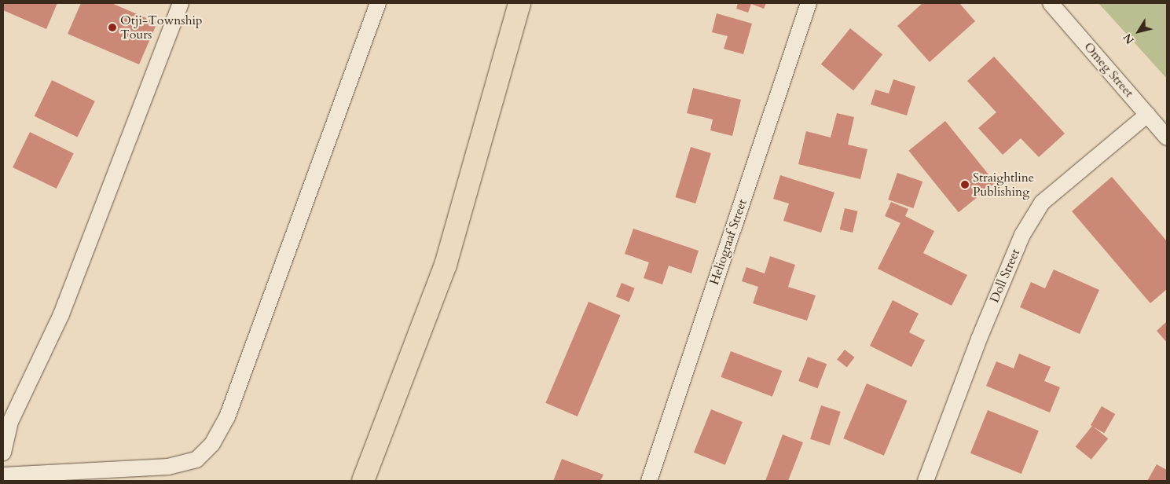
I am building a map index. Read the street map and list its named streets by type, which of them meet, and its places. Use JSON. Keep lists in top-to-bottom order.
{
  "streets": {
    "street": ["Omeg Street", "Heliograaf Street", "Doll Street"]
  },
  "crossings": [
    ["Omeg Street", "Doll Street"]
  ],
  "places": ["Otji-Township Tours", "Straightline Publishing"],
  "north": "bottom left"
}
